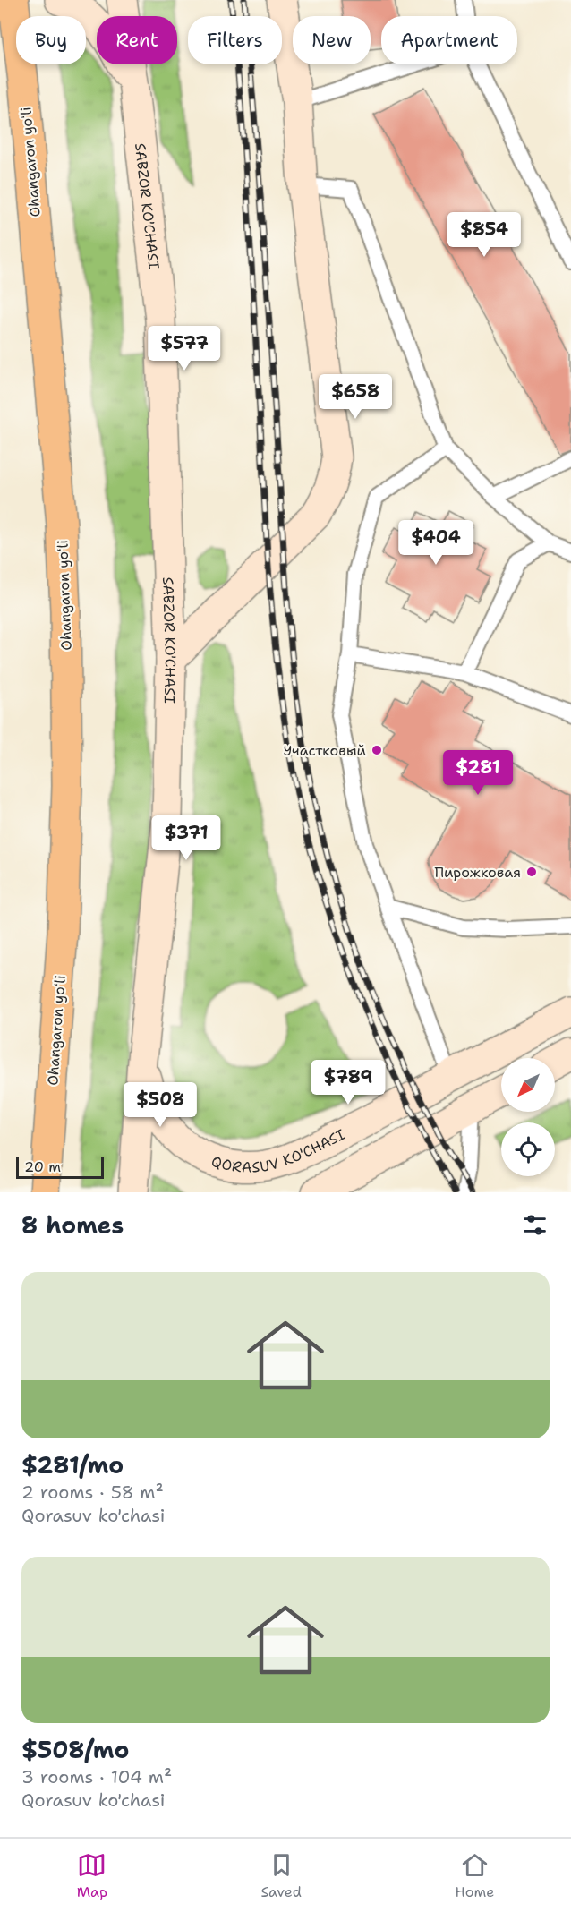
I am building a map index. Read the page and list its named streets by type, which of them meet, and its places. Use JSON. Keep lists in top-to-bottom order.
{
  "streets": {
    "highway": ["Ohangaron yoʻli"],
    "main road": ["SABZOR KO'CHASI", "QORASUV KO'CHASI"]
  },
  "crossings": [
    ["SABZOR KO'CHASI", "QORASUV KO'CHASI"]
  ],
  "places": ["Участковый", "Пирожковая"],
  "scale_bar": "20 m",
  "north": "bottom left",
  "page": {
    "chip": [
      "Buy",
      "Rent",
      "Filters",
      "New",
      "Apartment"
    ],
    "price": [
      "$854",
      "$577",
      "$658",
      "$404",
      "$281",
      "$371",
      "$789",
      "$508"
    ],
    "scale": "20 m",
    "heading": "8 homes",
    "list": [
      {
        "name": "$281/mo",
        "note": "2 rooms · 58 m² · Qorasuv ko'chasi"
      },
      {
        "name": "$508/mo",
        "note": "3 rooms · 104 m² · Qorasuv ko'chasi"
      }
    ],
    "tabs": ["Map", "Saved", "Home"]
  }
}
